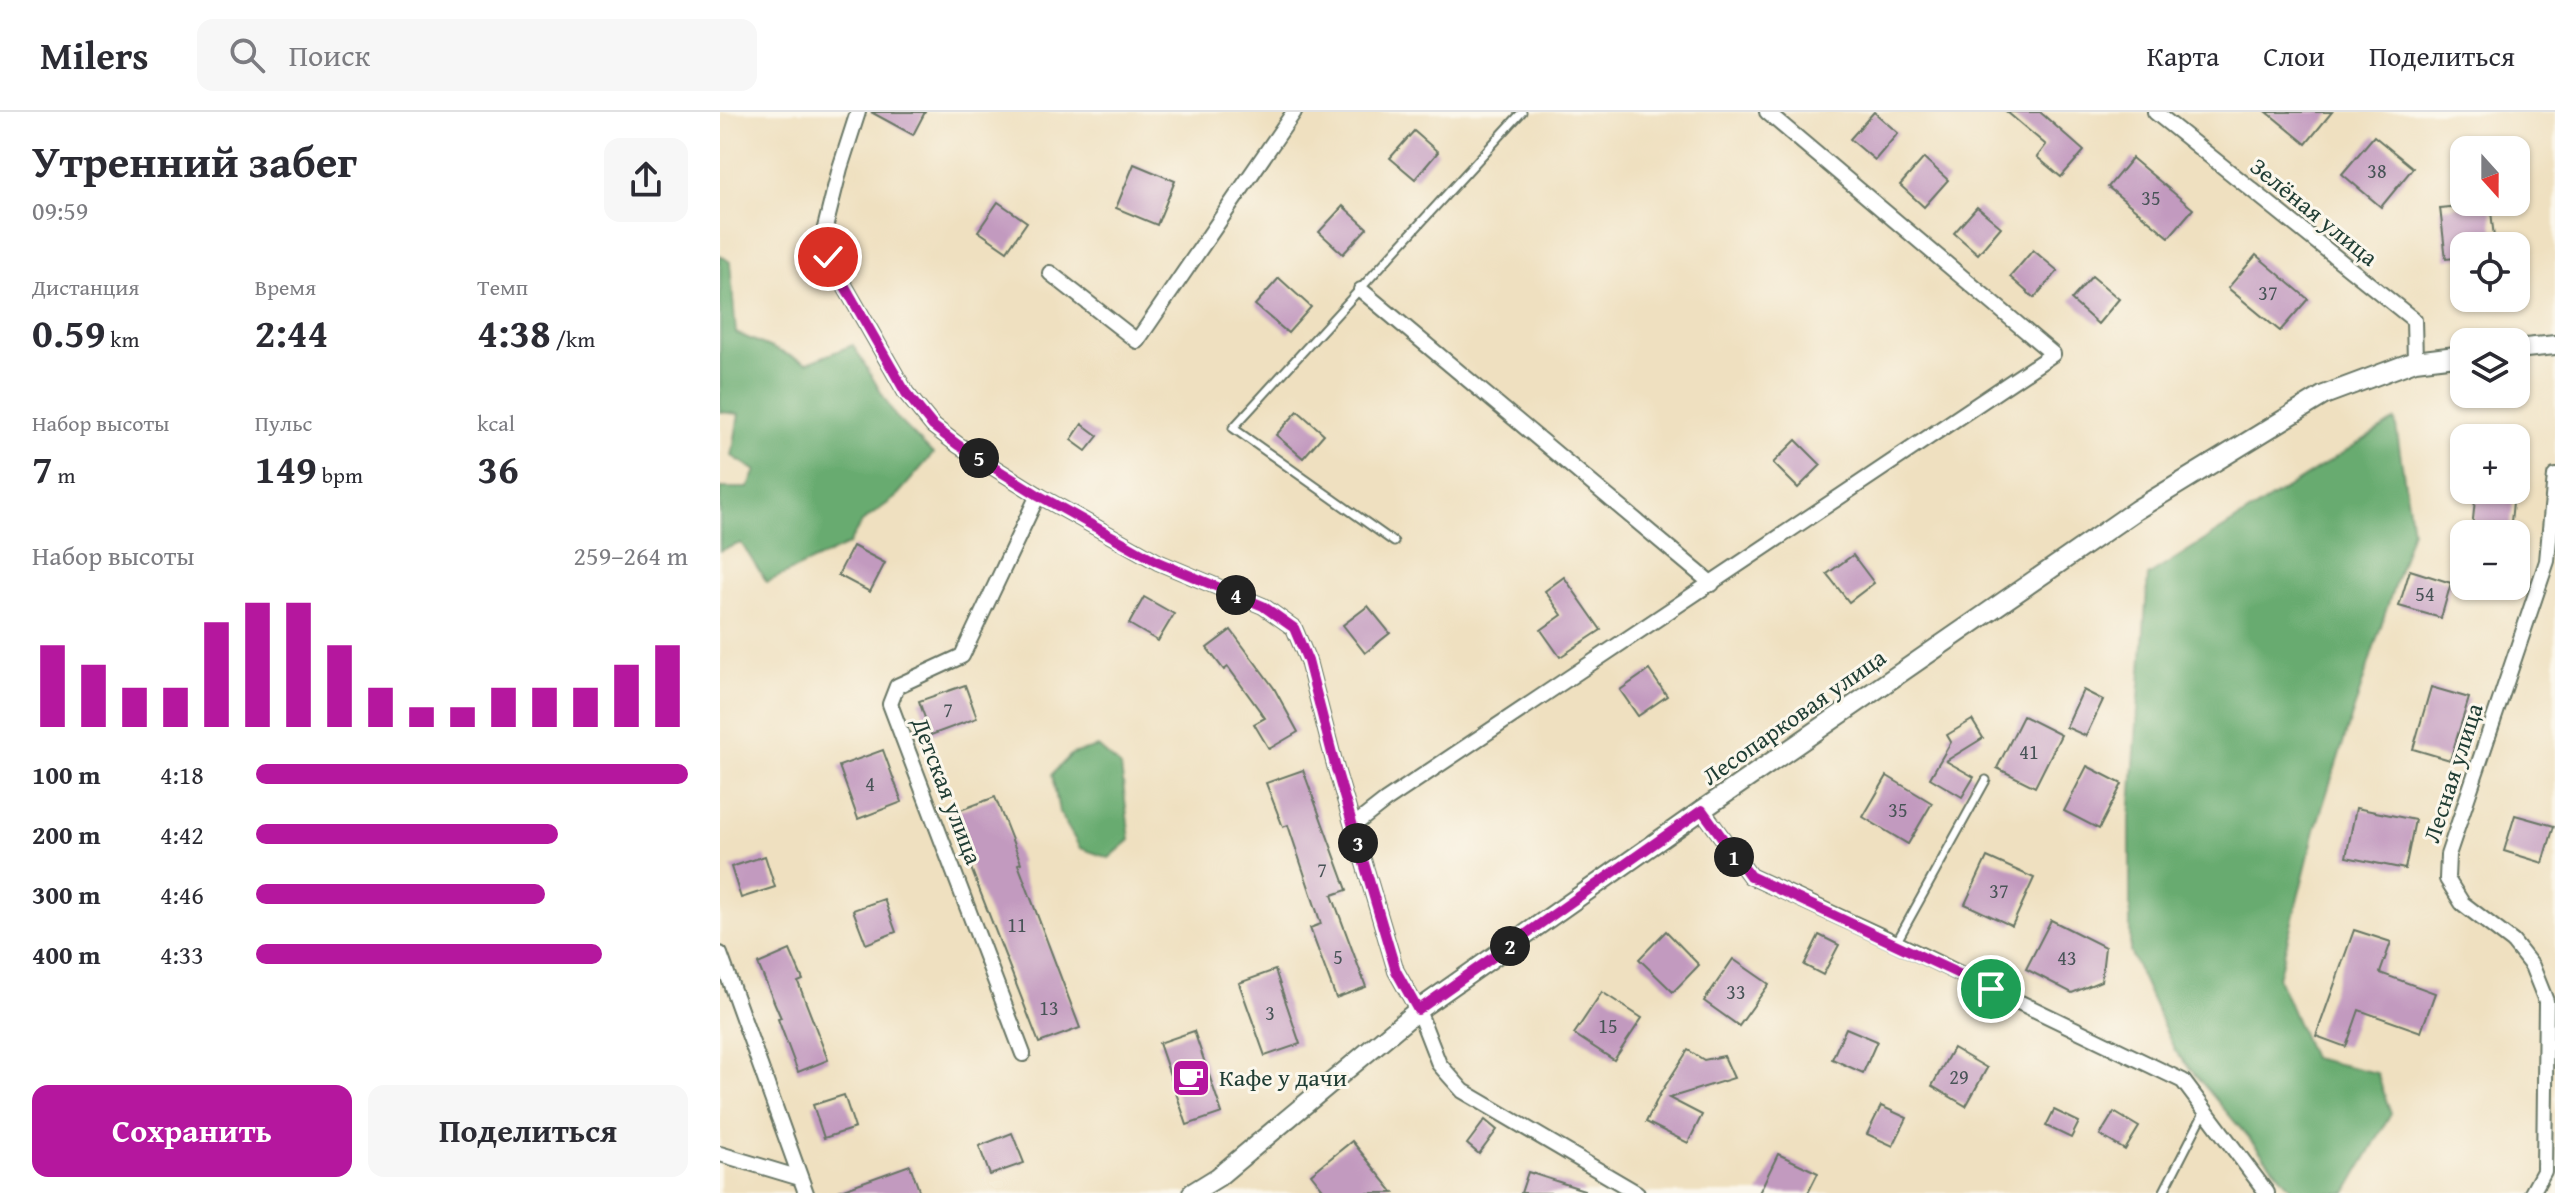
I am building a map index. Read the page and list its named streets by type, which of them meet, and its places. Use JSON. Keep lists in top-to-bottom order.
{
  "streets": {
    "street": [
      "Зелёная улица",
      "Лесопарковая улица",
      "Лесная улица",
      "Детская улица"
    ]
  },
  "crossings": [
    ["Зелёная улица", "Лесопарковая улица"]
  ],
  "places": {
    "cafe": ["Кафе у дачи"]
  },
  "house_numbers": [
    "38",
    "35",
    "37",
    "54",
    "7",
    "41",
    "4",
    "35",
    "7",
    "37",
    "11",
    "5",
    "43",
    "33",
    "13",
    "3",
    "15",
    "29"
  ],
  "north": "bottom",
  "page": {
    "header": "Milers",
    "search": "Поиск",
    "nav": ["Карта", "Слои", "Поделиться"],
    "heading": ["Утренний забег", "09:59"],
    "map_buttons": ["+", "−"],
    "stats": [
      ["Дистанция", "0.59 km"],
      ["Время", "2:44"],
      ["Темп", "4:38 /km"],
      ["Набор высоты", "7 m"],
      ["Пульс", "149 bpm"],
      ["kcal", "36"]
    ],
    "pins": [
      "5",
      "4",
      "3",
      "1",
      "2"
    ],
    "chart": ["Набор высоты", "259–264 m"],
    "list": [
      {
        "name": "100 m",
        "note": "4:18"
      },
      {
        "name": "200 m",
        "note": "4:42"
      },
      {
        "name": "300 m",
        "note": "4:46"
      },
      {
        "name": "400 m",
        "note": "4:33"
      }
    ],
    "buttons": ["Сохранить", "Поделиться"]
  }
}
